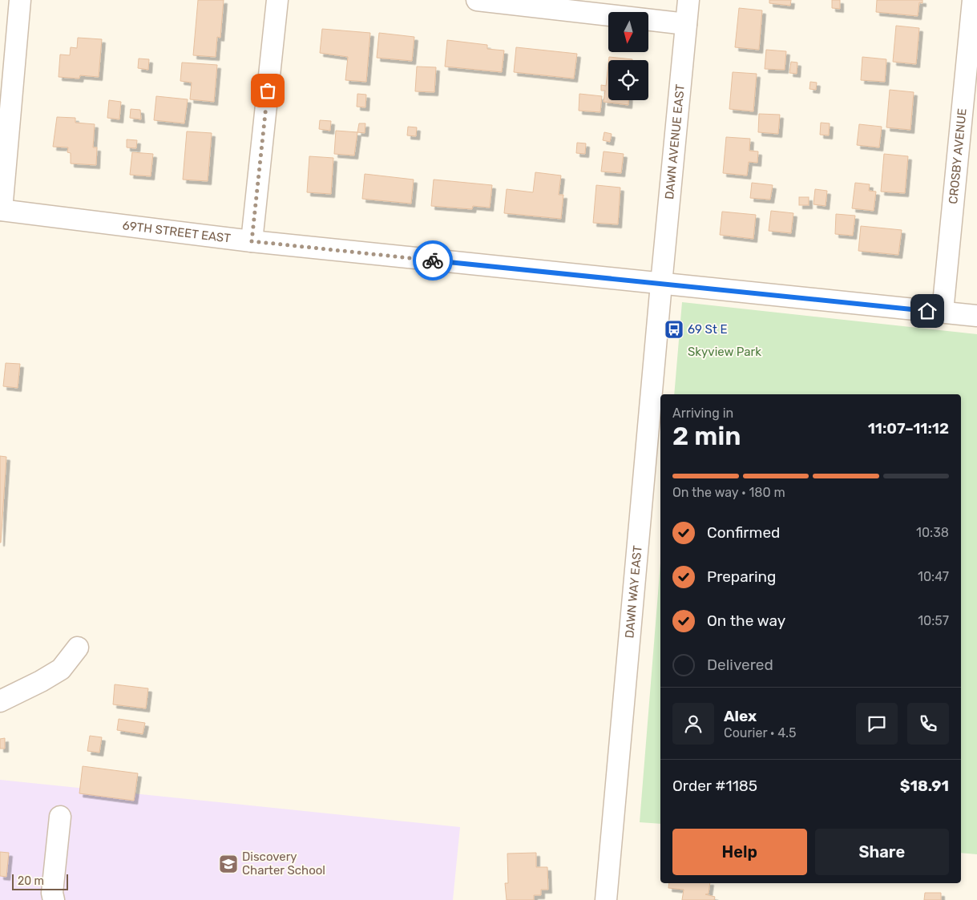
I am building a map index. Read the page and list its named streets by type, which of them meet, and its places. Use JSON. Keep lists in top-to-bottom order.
{
  "streets": {
    "street": [
      "DAWN AVENUE EAST",
      "CROSBY AVENUE",
      "69TH STREET EAST",
      "DAWN WAY EAST"
    ]
  },
  "crossings": [
    ["DAWN AVENUE EAST", "69TH STREET EAST"],
    ["DAWN AVENUE EAST", "DAWN WAY EAST"],
    ["CROSBY AVENUE", "69TH STREET EAST"],
    ["69TH STREET EAST", "DAWN WAY EAST"]
  ],
  "parks": ["Skyview Park"],
  "places": {
    "bus stop": ["69 St E"],
    "school or university": ["Discovery Charter School"]
  },
  "scale_bar": "20 m",
  "north": "bottom",
  "page": {
    "heading": ["2 min", "Arriving in", "11:07–11:12"],
    "panel": [
      "Alex",
      "Courier · 4.5",
      "Order #1185",
      "$18.91"
    ],
    "bar": "On the way · 180 m",
    "list": [
      ["Confirmed", "10:38"],
      ["Preparing", "10:47"],
      ["On the way", "10:57"],
      "Delivered"
    ],
    "buttons": ["Help", "Share"],
    "scale": "20 m"
  }
}
